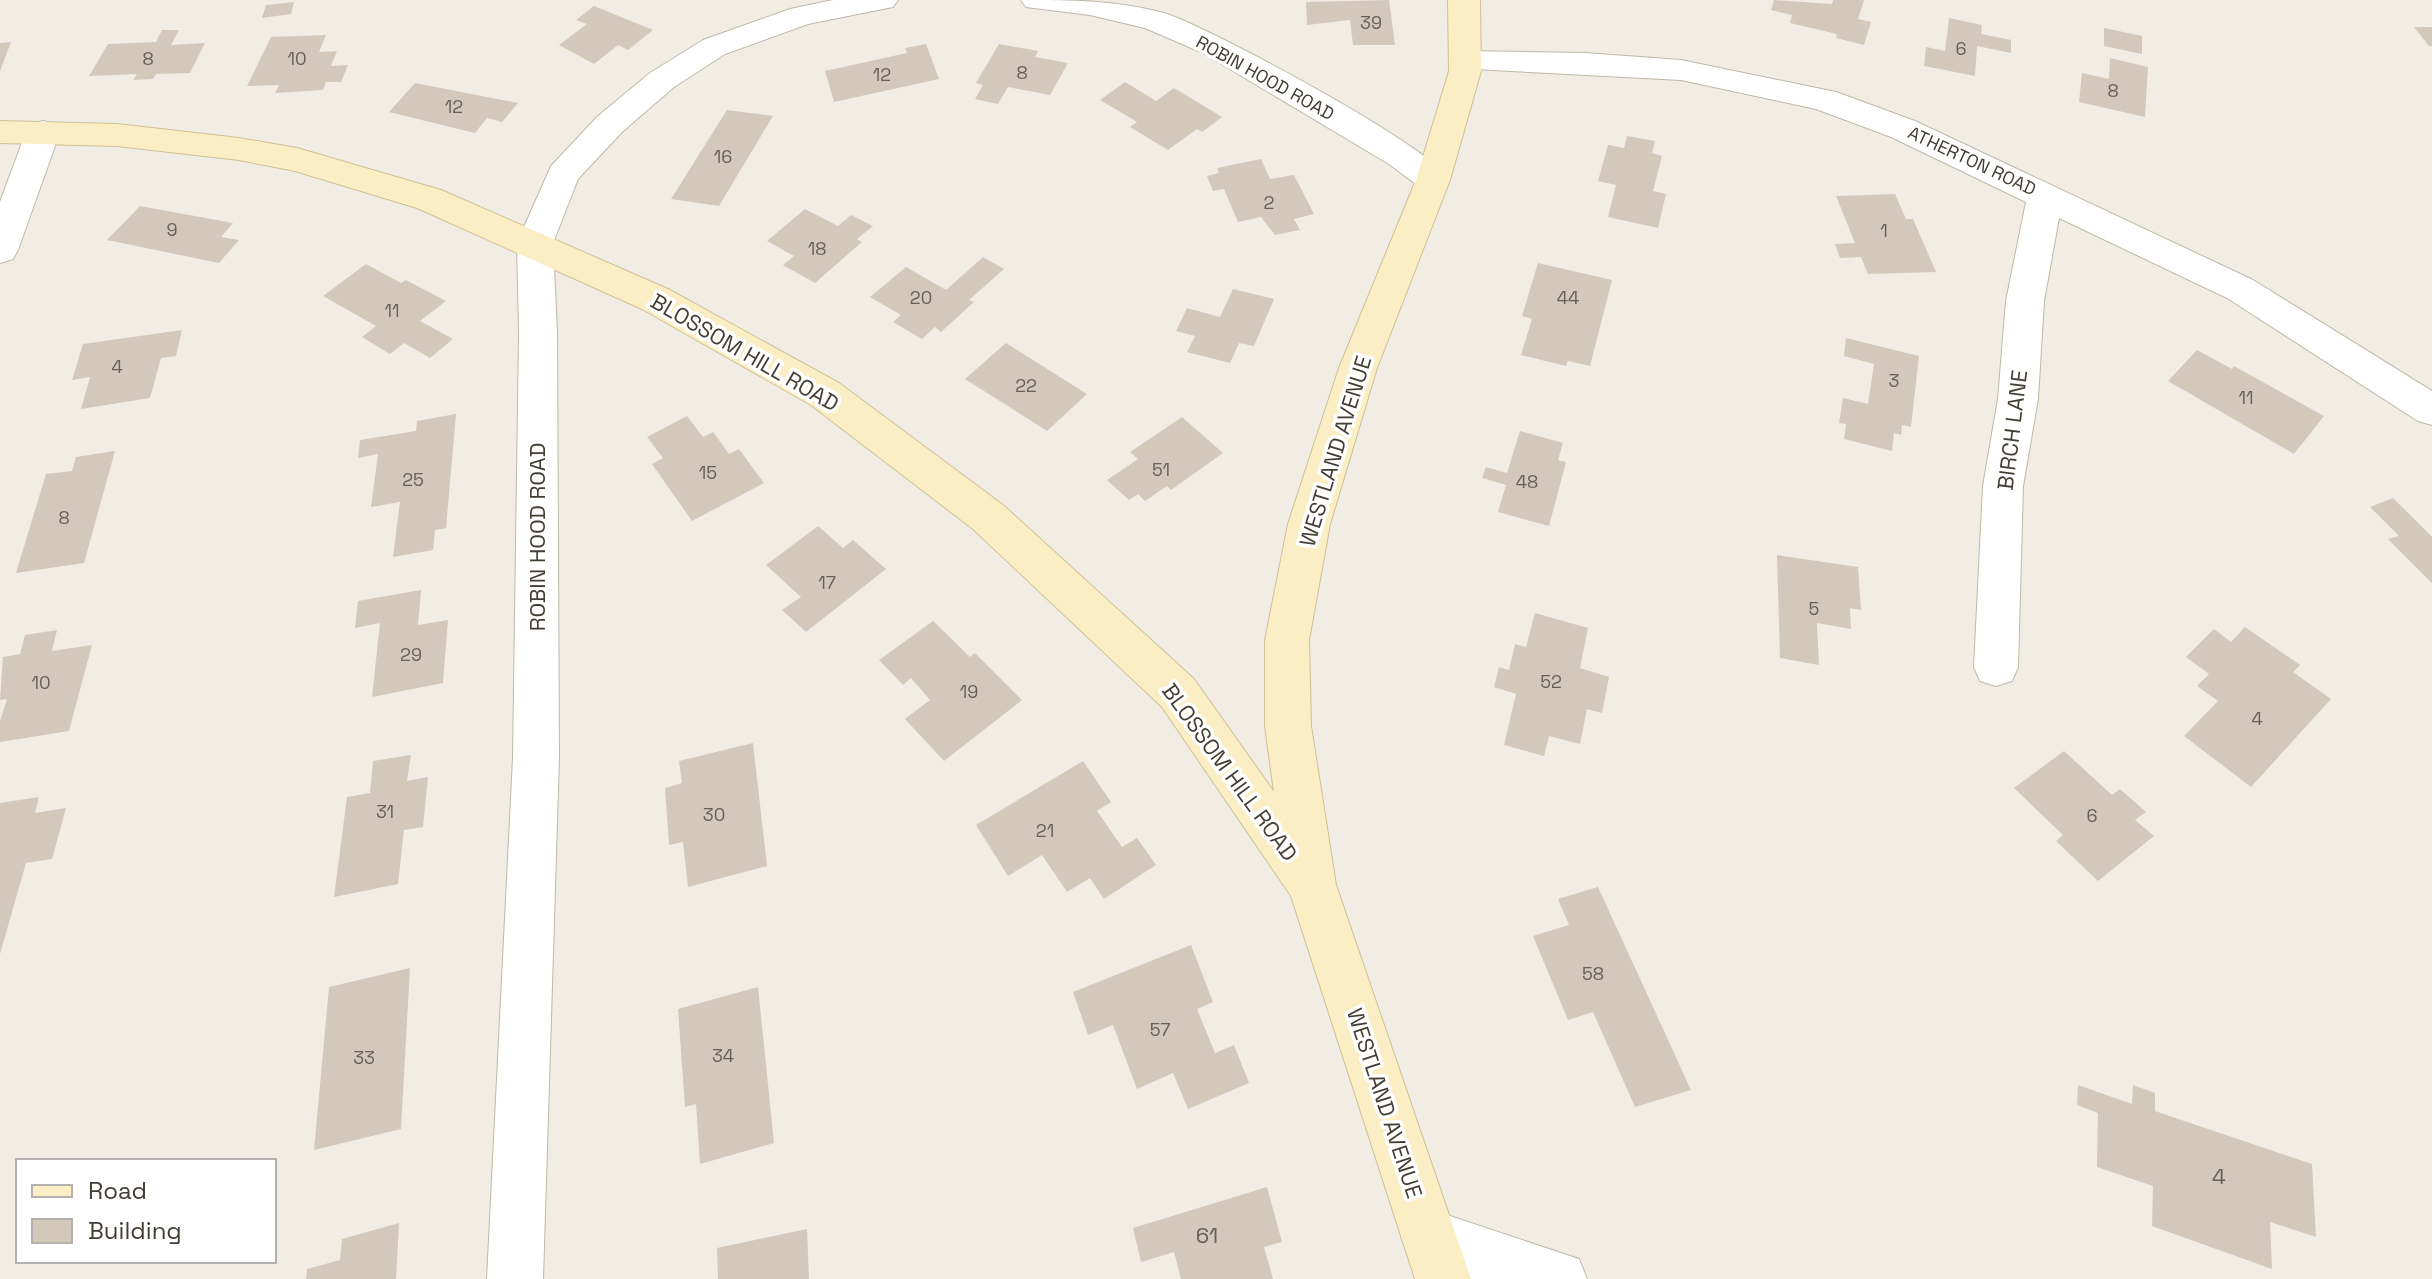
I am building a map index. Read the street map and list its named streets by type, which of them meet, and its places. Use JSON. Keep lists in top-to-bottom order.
{
  "streets": {
    "street": [
      "ROBIN HOOD ROAD",
      "ATHERTON ROAD",
      "BLOSSOM HILL ROAD",
      "BIRCH LANE",
      "WESTLAND AVENUE"
    ]
  },
  "crossings": [
    ["ROBIN HOOD ROAD", "BLOSSOM HILL ROAD"],
    ["ROBIN HOOD ROAD", "WESTLAND AVENUE"],
    ["ATHERTON ROAD", "BIRCH LANE"],
    ["ATHERTON ROAD", "WESTLAND AVENUE"],
    ["BLOSSOM HILL ROAD", "WESTLAND AVENUE"]
  ],
  "house_numbers": [
    "39",
    "6",
    "8",
    "10",
    "8",
    "12",
    "8",
    "12",
    "16",
    "2",
    "9",
    "1",
    "18",
    "20",
    "44",
    "11",
    "4",
    "3",
    "22",
    "11",
    "51",
    "15",
    "25",
    "48",
    "8",
    "17",
    "5",
    "29",
    "52",
    "10",
    "19",
    "4",
    "31",
    "30",
    "6",
    "21",
    "58",
    "57",
    "34",
    "33",
    "4",
    "61"
  ],
  "legend": ["Road", "Building"]
}
